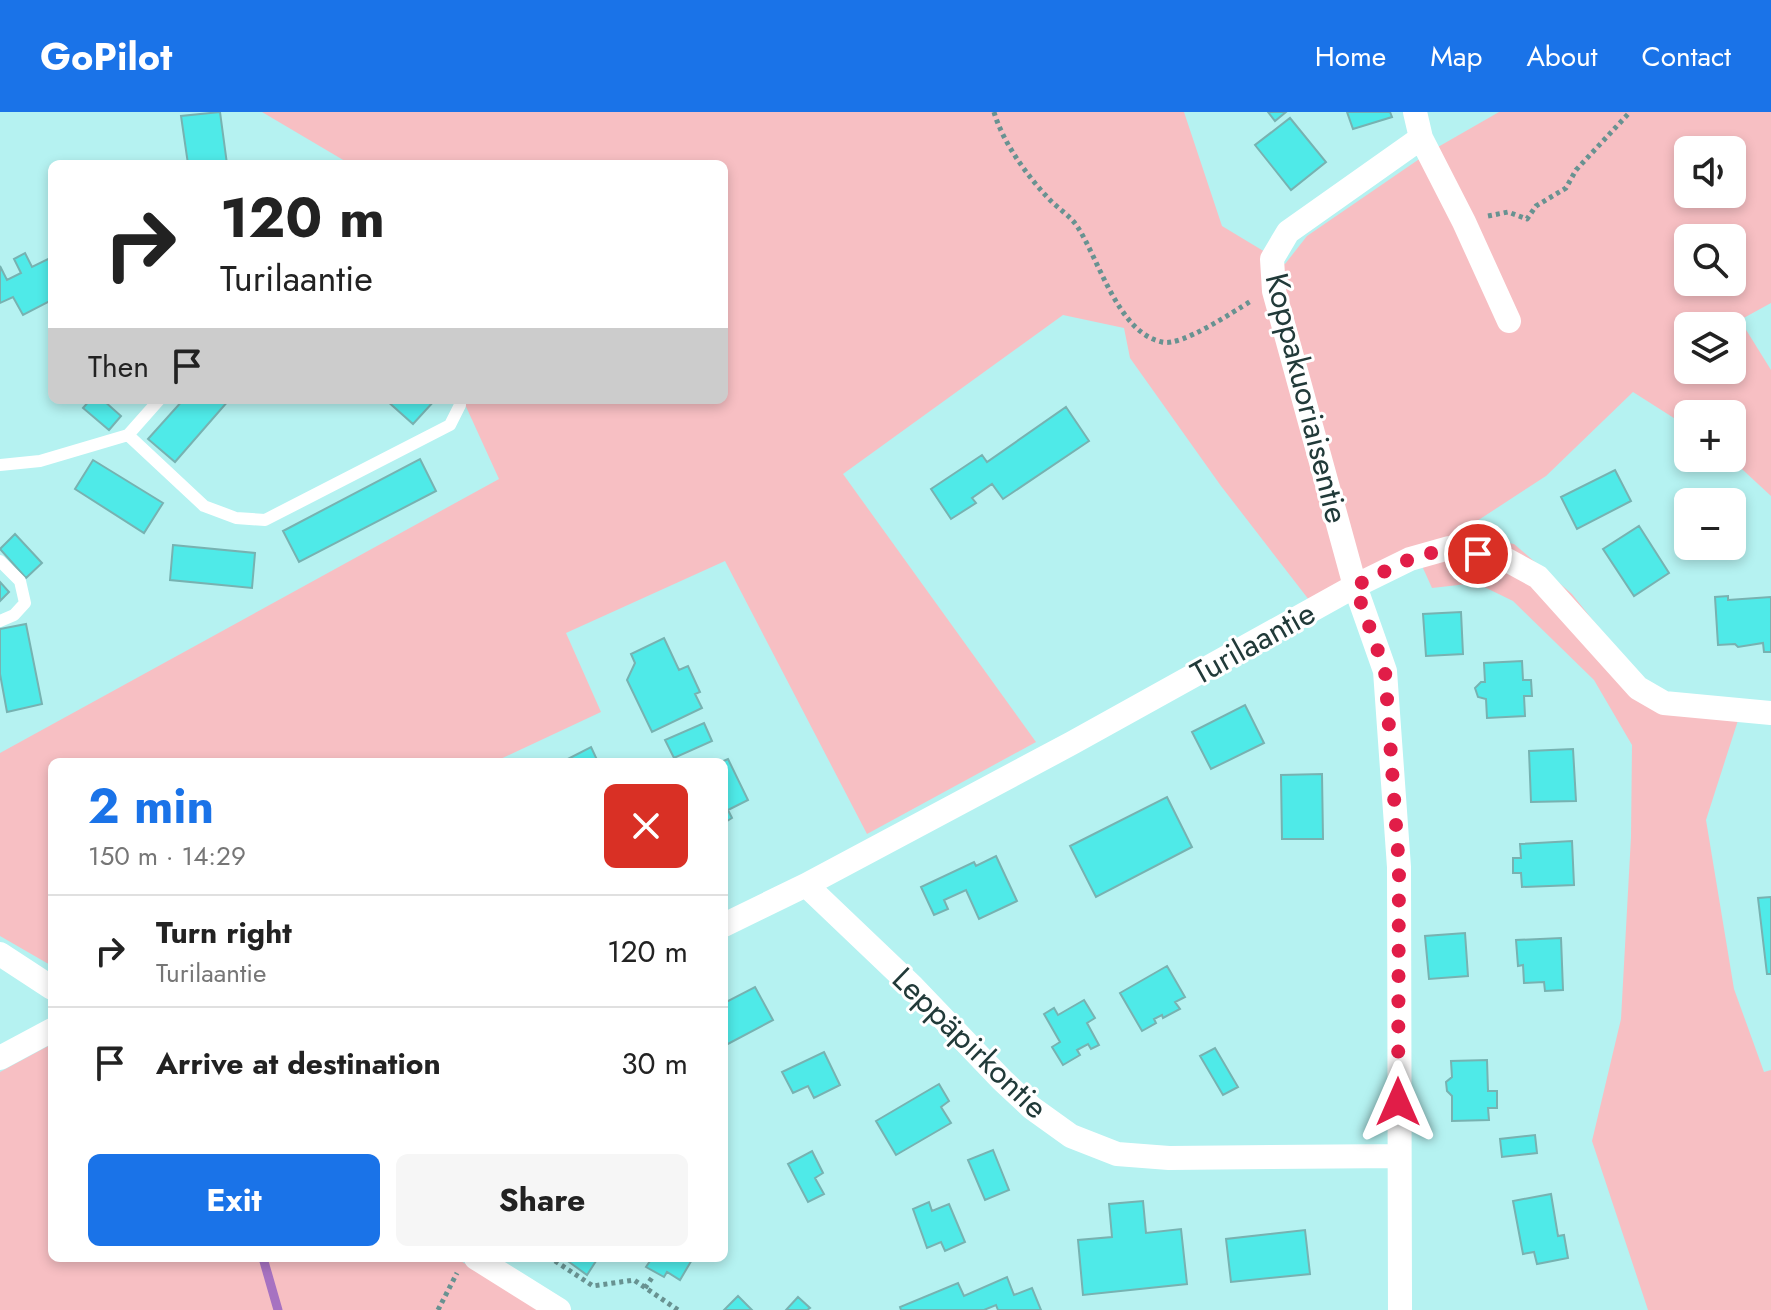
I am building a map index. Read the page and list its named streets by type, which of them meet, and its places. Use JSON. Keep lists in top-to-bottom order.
{
  "streets": {
    "street": ["Koppakuoriaisentie", "Turilaantie", "Leppäpirkontie"]
  },
  "crossings": [
    ["Koppakuoriaisentie", "Turilaantie"],
    ["Koppakuoriaisentie", "Leppäpirkontie"],
    ["Turilaantie", "Leppäpirkontie"]
  ],
  "page": {
    "header": "GoPilot",
    "nav": [
      "Home",
      "Map",
      "About",
      "Contact"
    ],
    "map_buttons": ["+", "−"],
    "turn": ["120 m", "Turilaantie"],
    "then": "Then",
    "heading": ["2 min", "150 m · 14:29"],
    "list": [
      {
        "name": "Turn right",
        "note": "Turilaantie",
        "value": "120 m"
      },
      {
        "name": "Arrive at destination",
        "value": "30 m"
      }
    ],
    "buttons": ["Exit", "Share"]
  }
}
